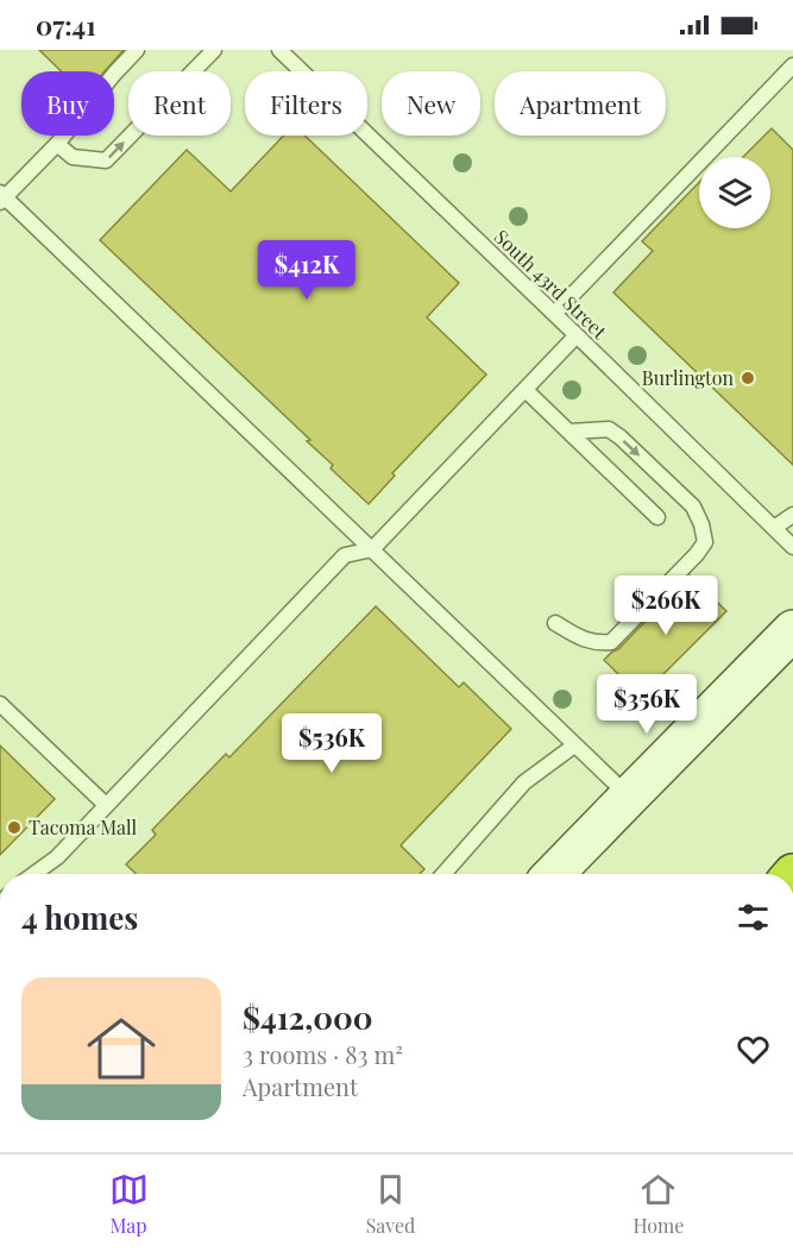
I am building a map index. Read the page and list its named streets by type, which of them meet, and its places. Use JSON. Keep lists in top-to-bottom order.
{
  "streets": {
    "lane": ["South 43rd Street"]
  },
  "places": ["Burlington", "Tacoma Mall"],
  "page": {
    "status": "07:41",
    "chip": [
      "Buy",
      "Rent",
      "Filters",
      "New",
      "Apartment"
    ],
    "price": [
      "$412K",
      "$266K",
      "$356K",
      "$536K"
    ],
    "heading": "4 homes",
    "list": [
      {
        "name": "$412,000",
        "note": "3 rooms · 83 m² · Apartment"
      }
    ],
    "tabs": ["Map", "Saved", "Home"]
  }
}
